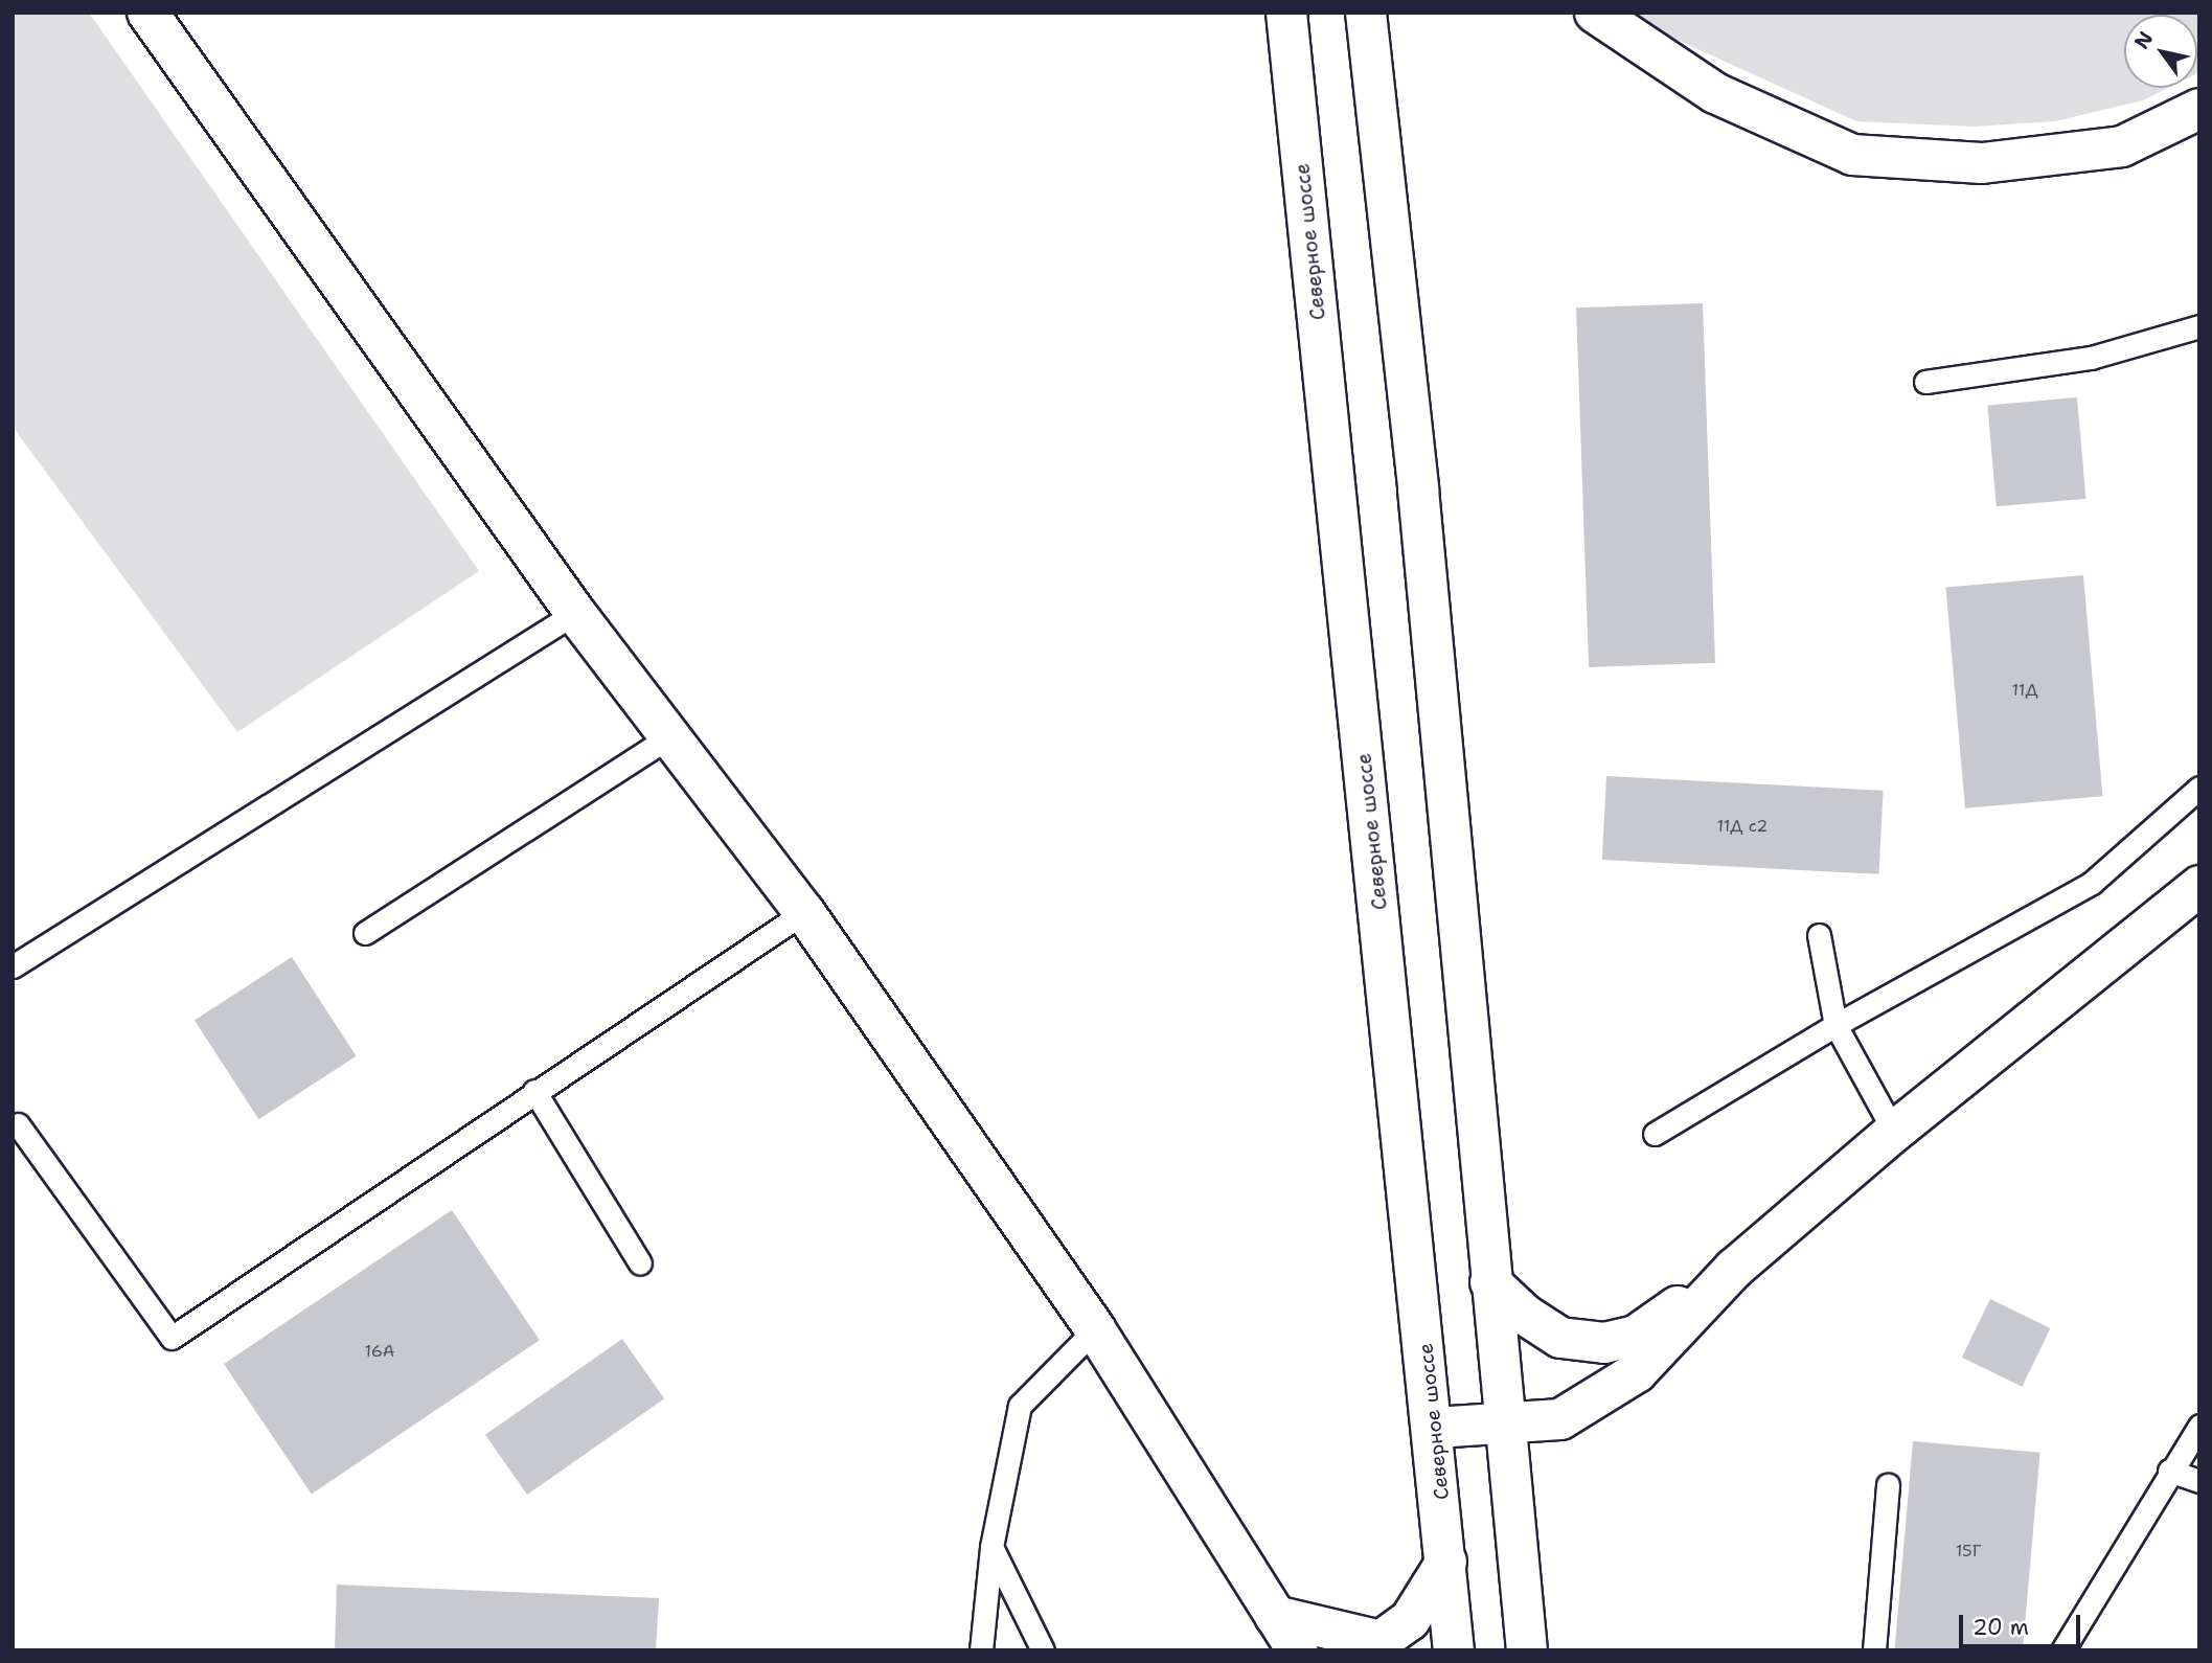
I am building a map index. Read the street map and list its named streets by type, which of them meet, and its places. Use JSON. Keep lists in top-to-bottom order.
{
  "streets": {
    "main road": ["Северное шоссе"]
  },
  "house_numbers": [
    "11Д",
    "11Д с2",
    "16А",
    "15Г"
  ],
  "scale_bar": "20 m",
  "north": "top left"
}
